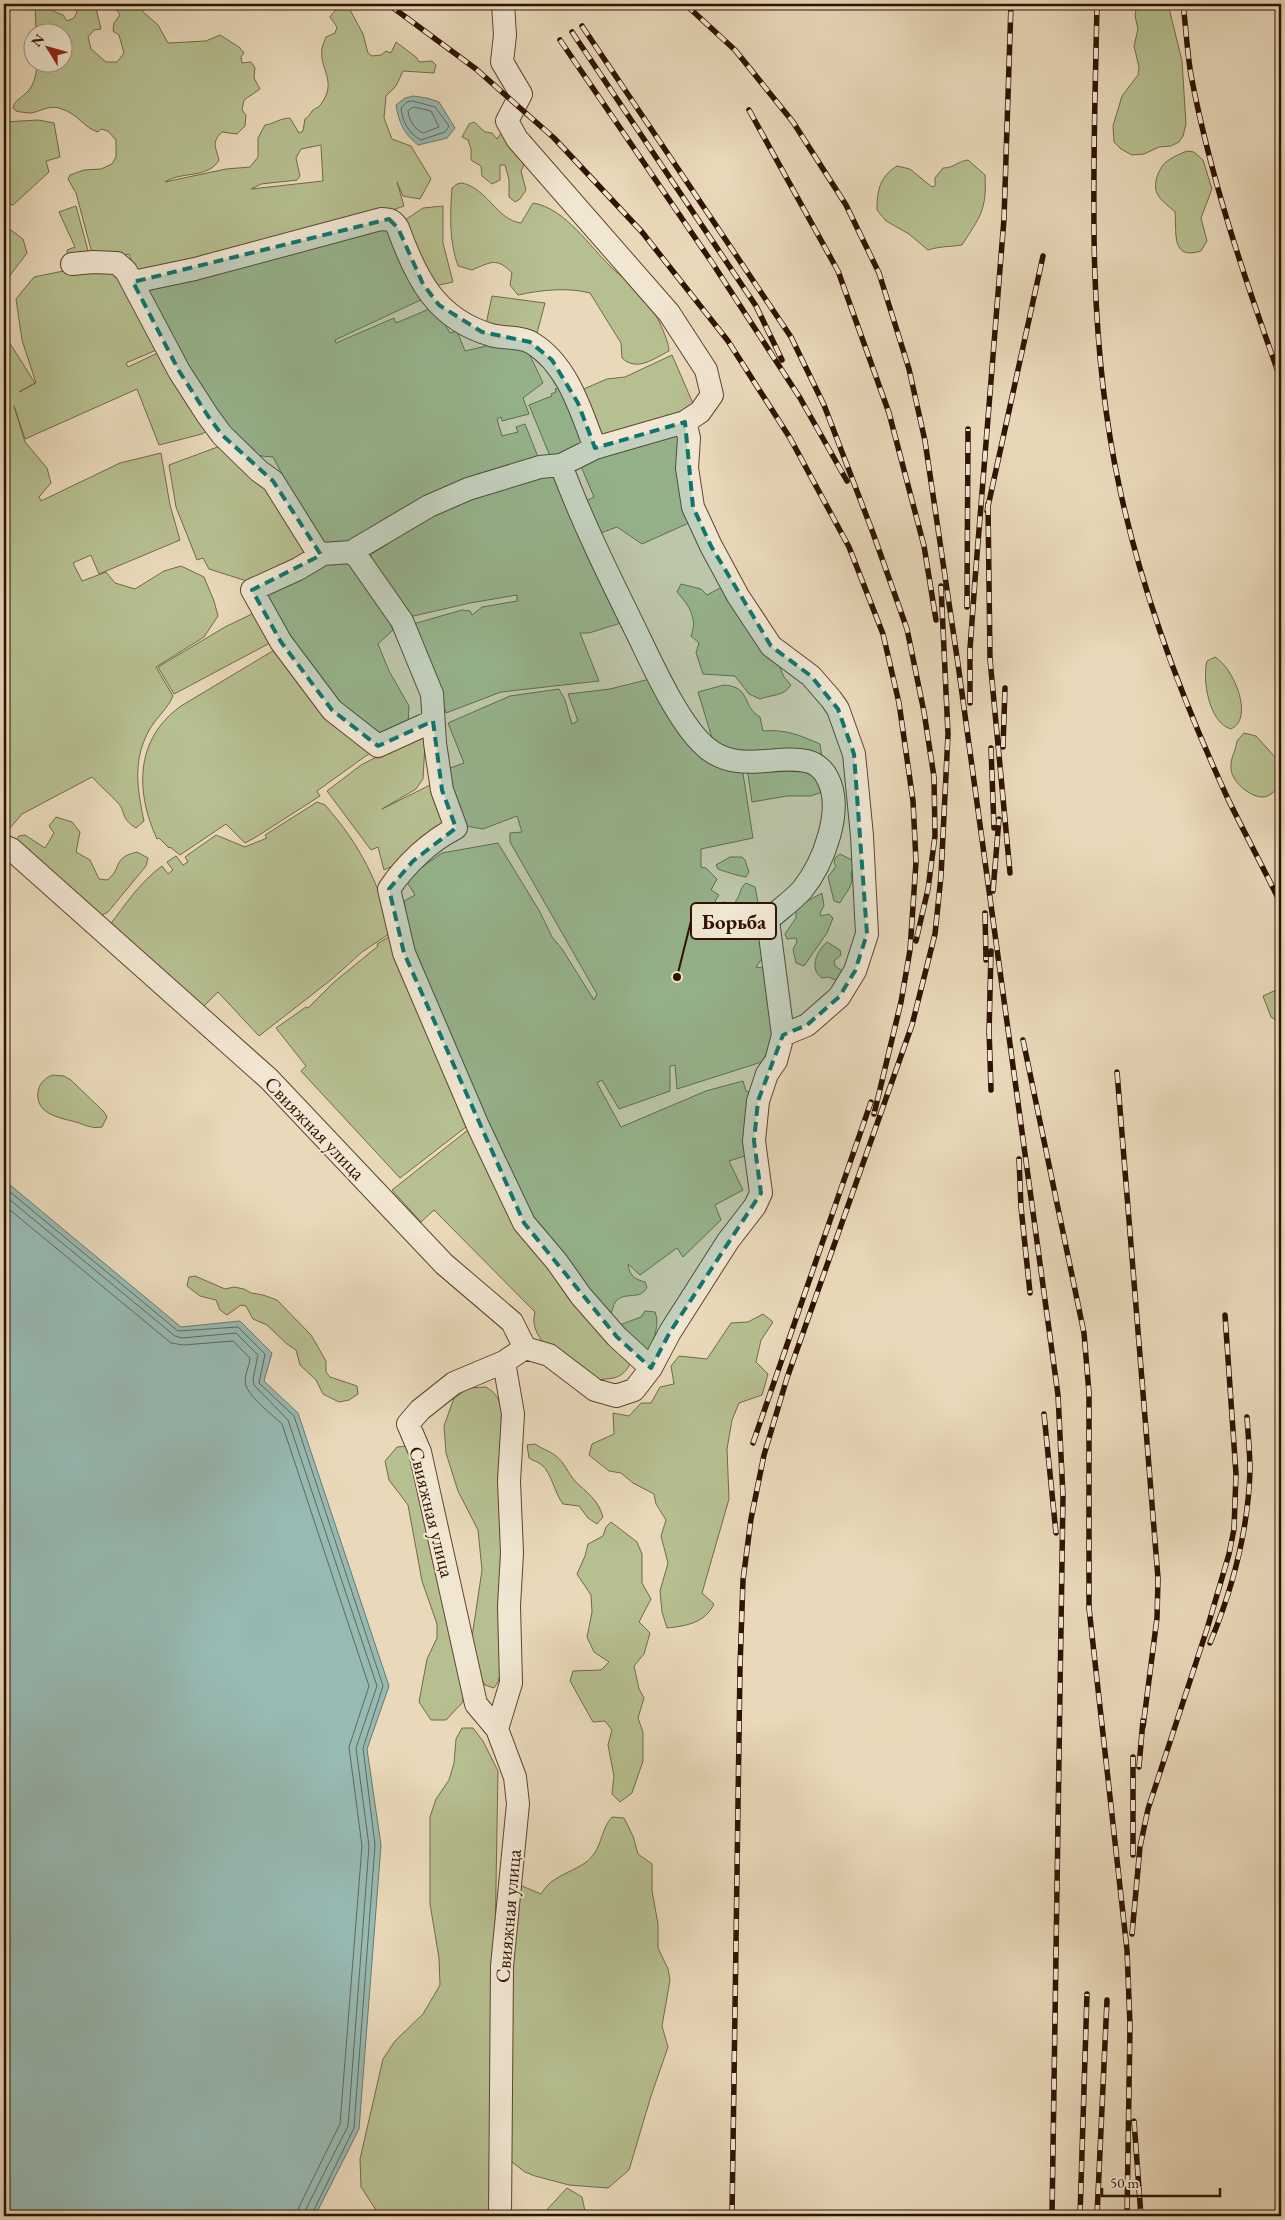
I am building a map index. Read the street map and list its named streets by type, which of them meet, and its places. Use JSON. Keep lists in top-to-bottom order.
{
  "streets": {
    "street": ["Свияжная улица"]
  },
  "places": ["Борьба"],
  "scale_bar": "50 m",
  "north": "top left"
}
